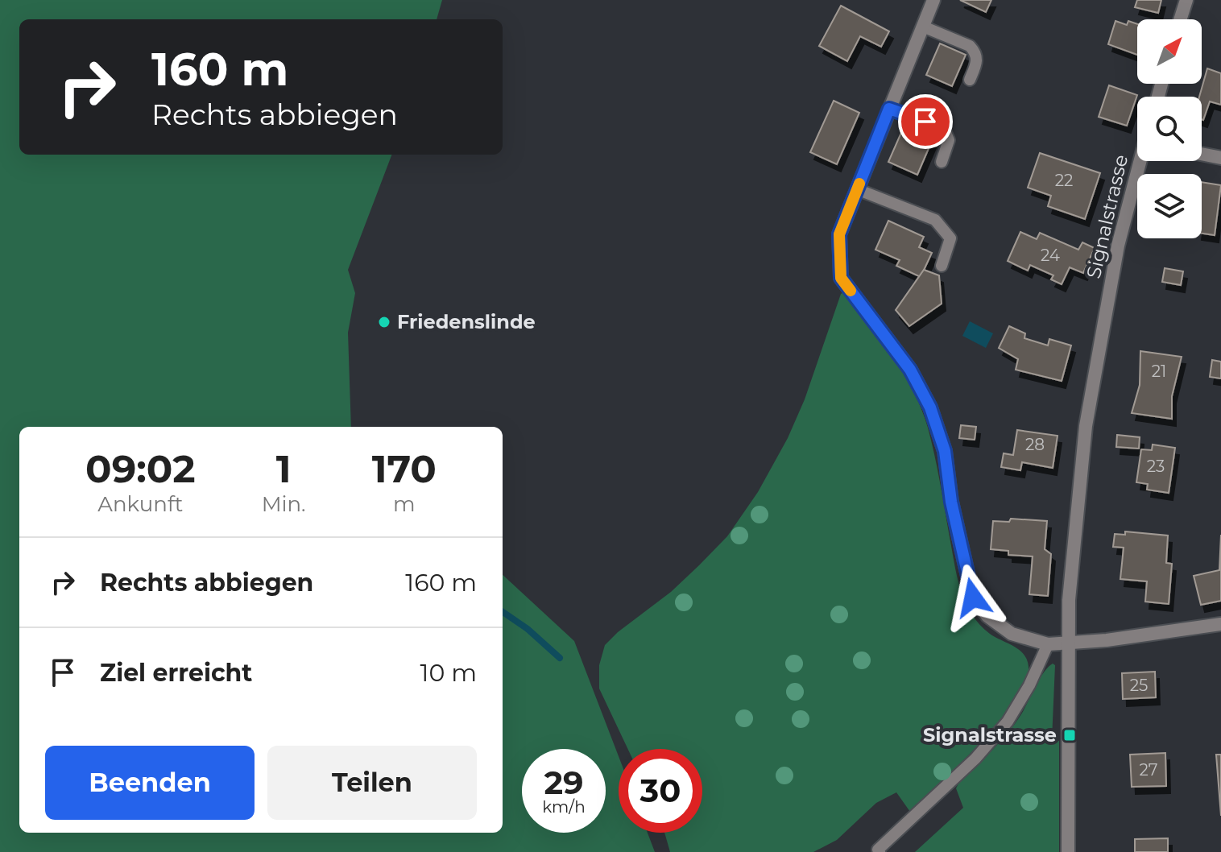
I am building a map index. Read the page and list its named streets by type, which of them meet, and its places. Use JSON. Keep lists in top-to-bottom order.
{
  "streets": {
    "street": ["Signalstrasse"]
  },
  "places": {
    "other": ["Friedenslinde"],
    "transit": ["Signalstrasse"]
  },
  "house_numbers": [
    "22",
    "24",
    "21",
    "28",
    "23",
    "25",
    "27"
  ],
  "north": "top right",
  "page": {
    "turn": ["160 m", "Rechts abbiegen"],
    "eta": [
      "09:02",
      "Ankunft",
      "1",
      "Min.",
      "170",
      "m"
    ],
    "list": [
      {
        "name": "Rechts abbiegen",
        "value": "160 m"
      },
      {
        "name": "Ziel erreicht",
        "value": "10 m"
      }
    ],
    "buttons": ["Beenden", "Teilen"],
    "speed": "29 km/h",
    "limit": "30"
  }
}
